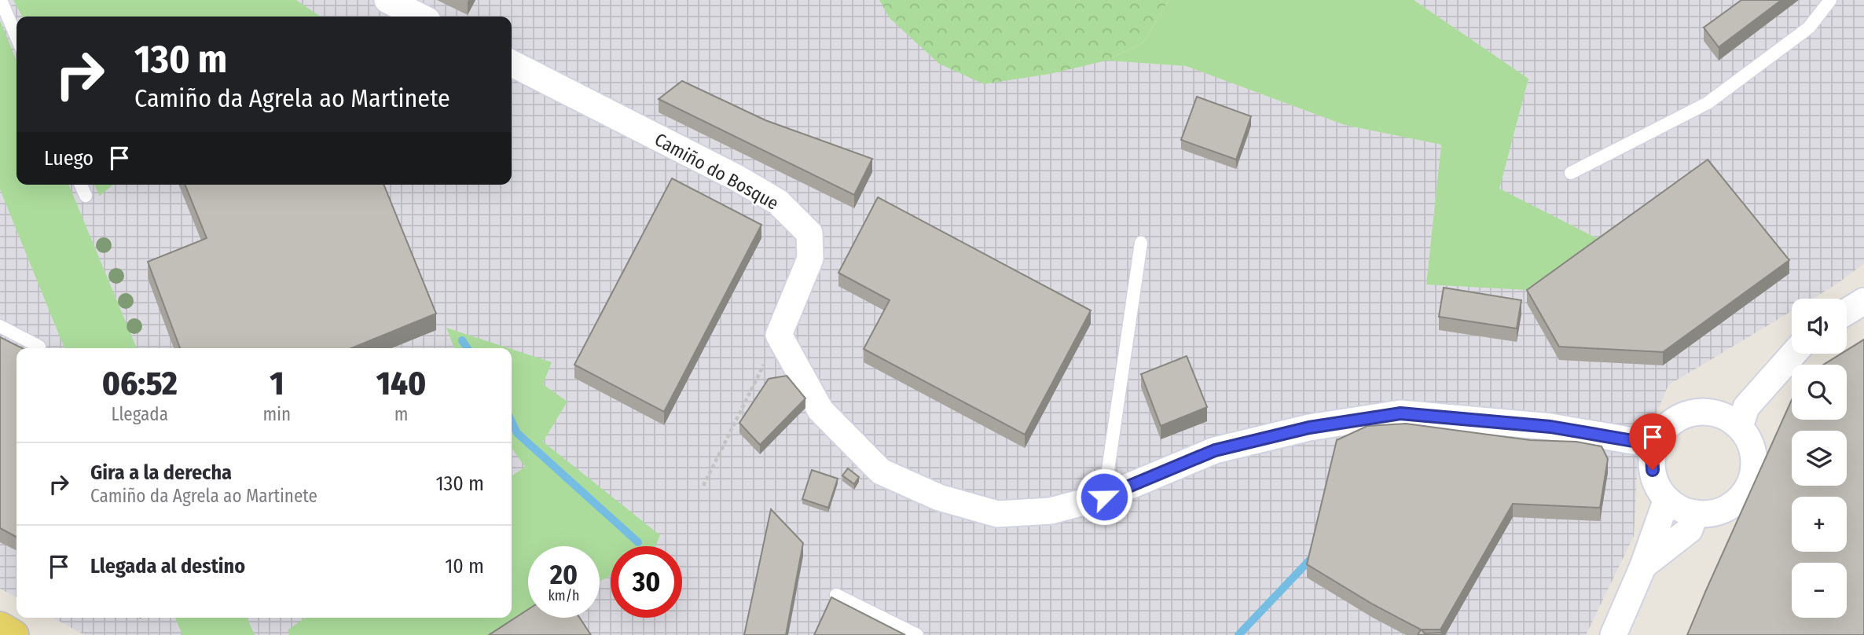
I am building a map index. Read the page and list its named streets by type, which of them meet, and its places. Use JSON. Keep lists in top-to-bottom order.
{
  "streets": {
    "street": ["Camiño do Bosque"]
  },
  "page": {
    "turn": ["130 m", "Camiño da Agrela ao Martinete"],
    "then": "Luego",
    "map_buttons": ["+", "−"],
    "eta": [
      "06:52",
      "Llegada",
      "1",
      "min",
      "140",
      "m"
    ],
    "list": [
      {
        "name": "Gira a la derecha",
        "note": "Camiño da Agrela ao Martinete",
        "value": "130 m"
      },
      {
        "name": "Llegada al destino",
        "value": "10 m"
      }
    ],
    "speed": "20 km/h",
    "limit": "30"
  }
}
